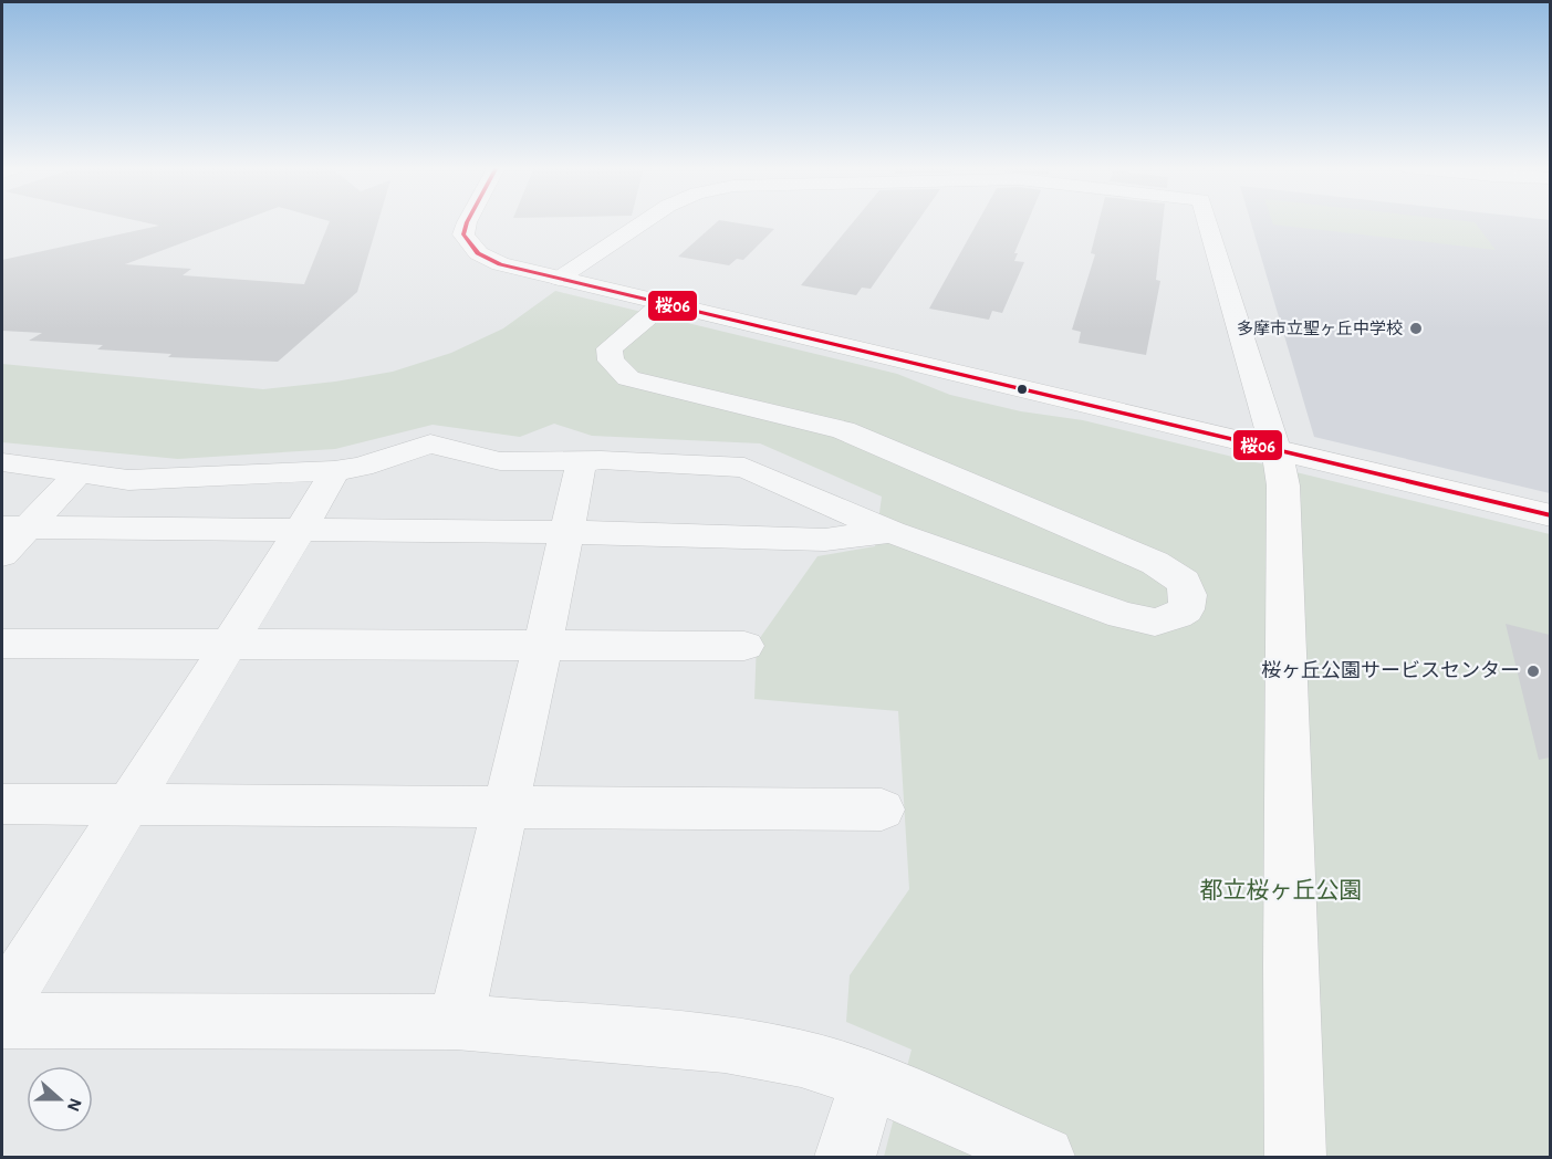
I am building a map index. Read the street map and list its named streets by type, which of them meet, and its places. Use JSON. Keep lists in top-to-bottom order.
{
  "parks": ["都立桜ヶ丘公園"],
  "places": ["多摩市立聖ヶ丘中学校", "桜ヶ丘公園サービスセンター"],
  "lines": ["transit line 桜06"],
  "north": "right"
}
